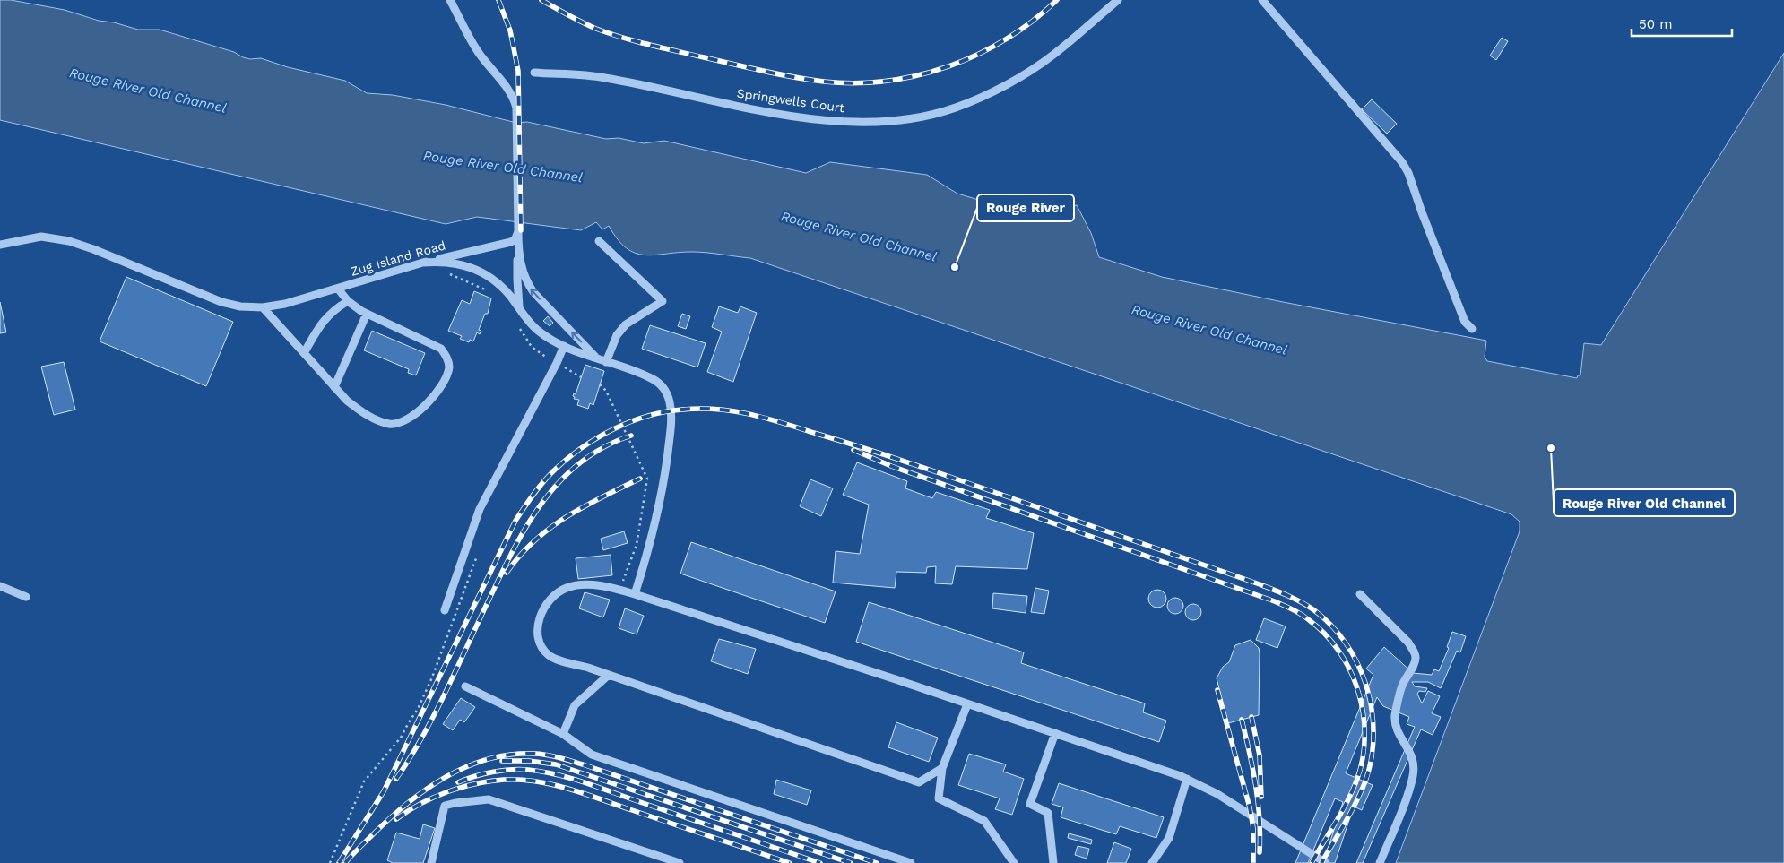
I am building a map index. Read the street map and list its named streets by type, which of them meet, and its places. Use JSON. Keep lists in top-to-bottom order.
{
  "streets": {
    "street": ["Springwells Court", "Zug Island Road"]
  },
  "water": ["Rouge River Old Channel"],
  "places": ["Rouge River", "Rouge River Old Channel"],
  "scale_bar": "50 m"
}
